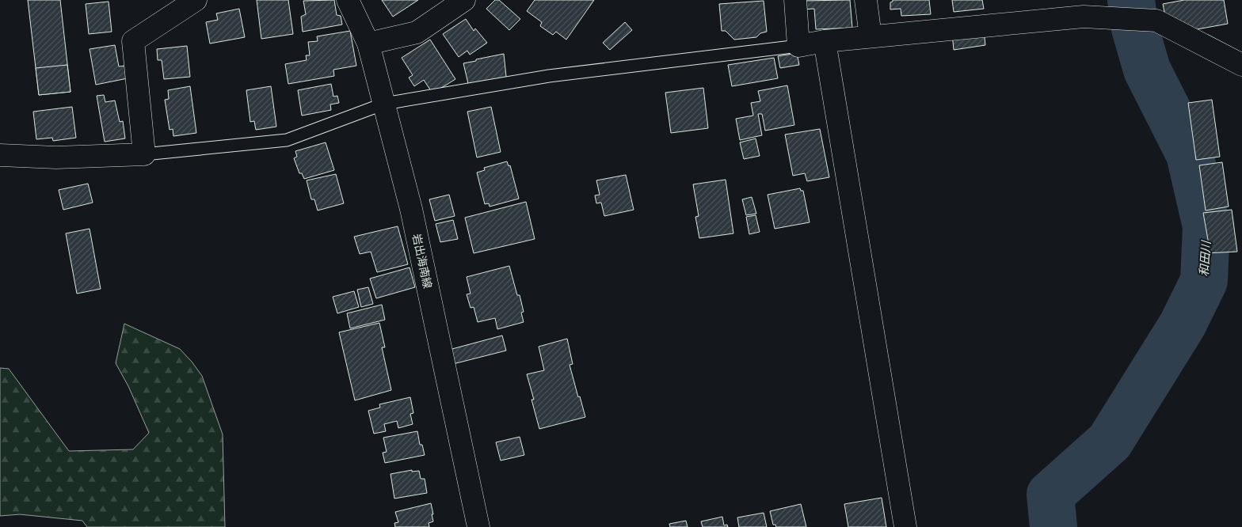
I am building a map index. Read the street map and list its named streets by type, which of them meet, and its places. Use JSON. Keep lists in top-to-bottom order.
{
  "streets": {
    "street": ["岩出海南線"]
  },
  "water": ["和田川"]
}
